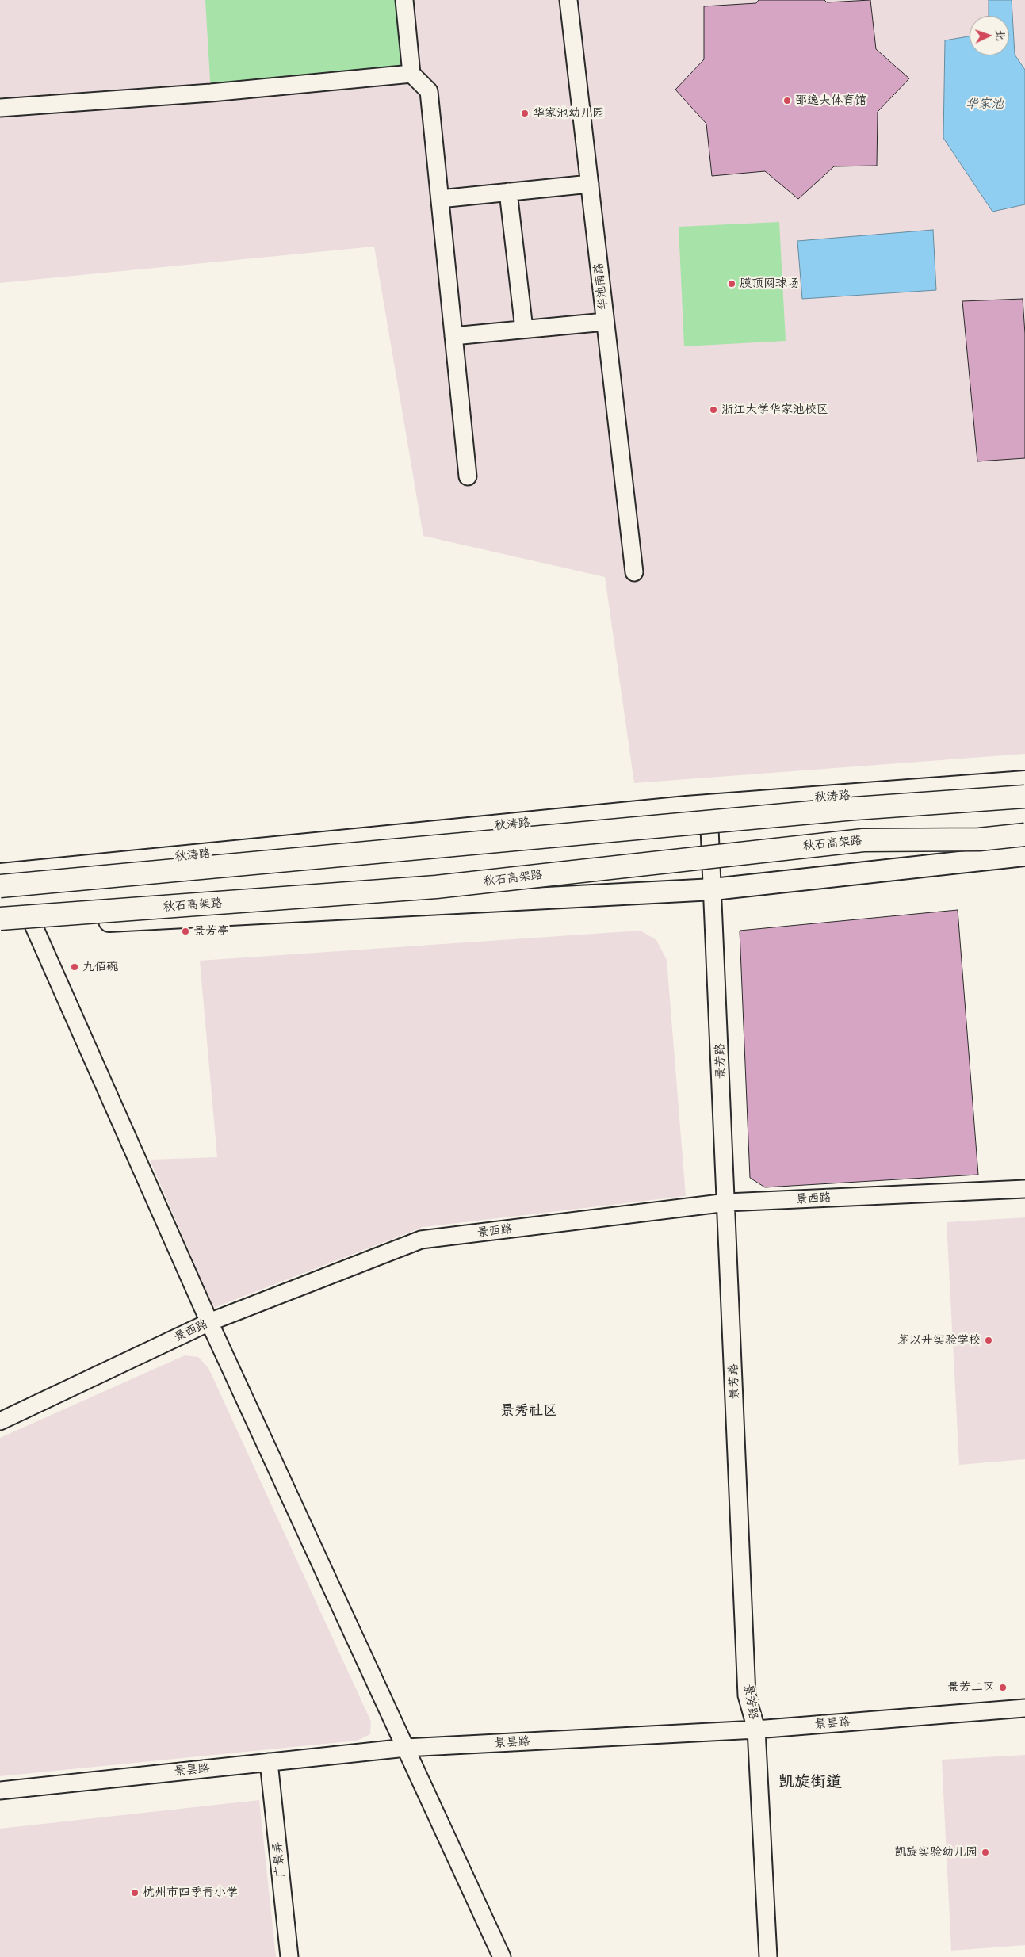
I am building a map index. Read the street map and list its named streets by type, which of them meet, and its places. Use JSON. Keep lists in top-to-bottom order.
{
  "streets": {
    "highway": ["秋石高架路"],
    "main road": ["秋涛路"],
    "street": [
      "华池南路",
      "景芳路",
      "景西路",
      "景昙路",
      "广景弄"
    ]
  },
  "crossings": [
    ["秋涛路", "景芳路"],
    ["景芳路", "景西路"],
    ["景芳路", "景昙路"],
    ["景昙路", "广景弄"]
  ],
  "districts": ["景秀社区", "凯旋街道"],
  "water": ["华家池"],
  "places": [
    "邵逸夫体育馆",
    "华家池幼儿园",
    "膜顶网球场",
    "浙江大学华家池校区",
    "景芳亭",
    "九佰碗",
    "茅以升实验学校",
    "景芳二区",
    "凯旋实验幼儿园",
    "杭州市四季青小学"
  ],
  "north": "right"
}
